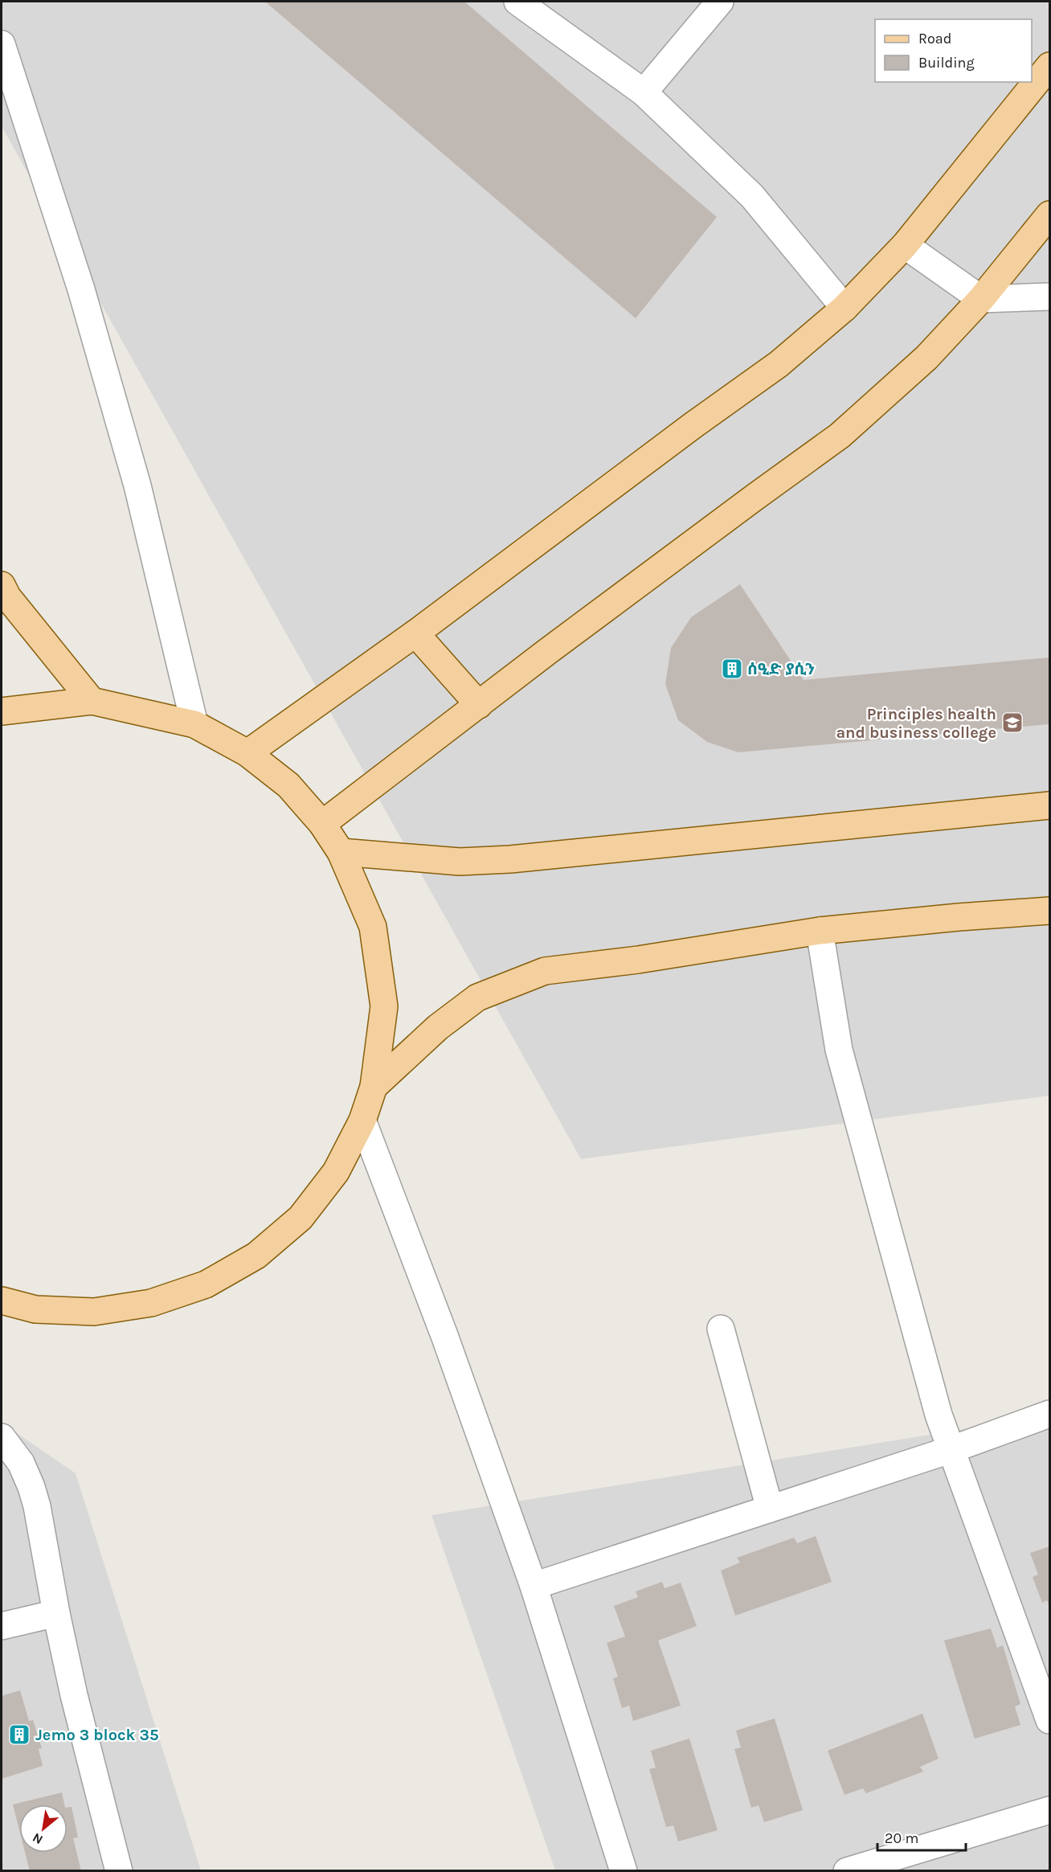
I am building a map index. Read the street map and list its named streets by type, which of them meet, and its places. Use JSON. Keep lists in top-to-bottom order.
{
  "places": {
    "building": ["ሰዒድ ያሲን", "Jemo 3 block 35"],
    "school or university": ["Principles health and business college"]
  },
  "legend": ["Road", "Building"],
  "scale_bar": "20 m",
  "north": "bottom left"
}
